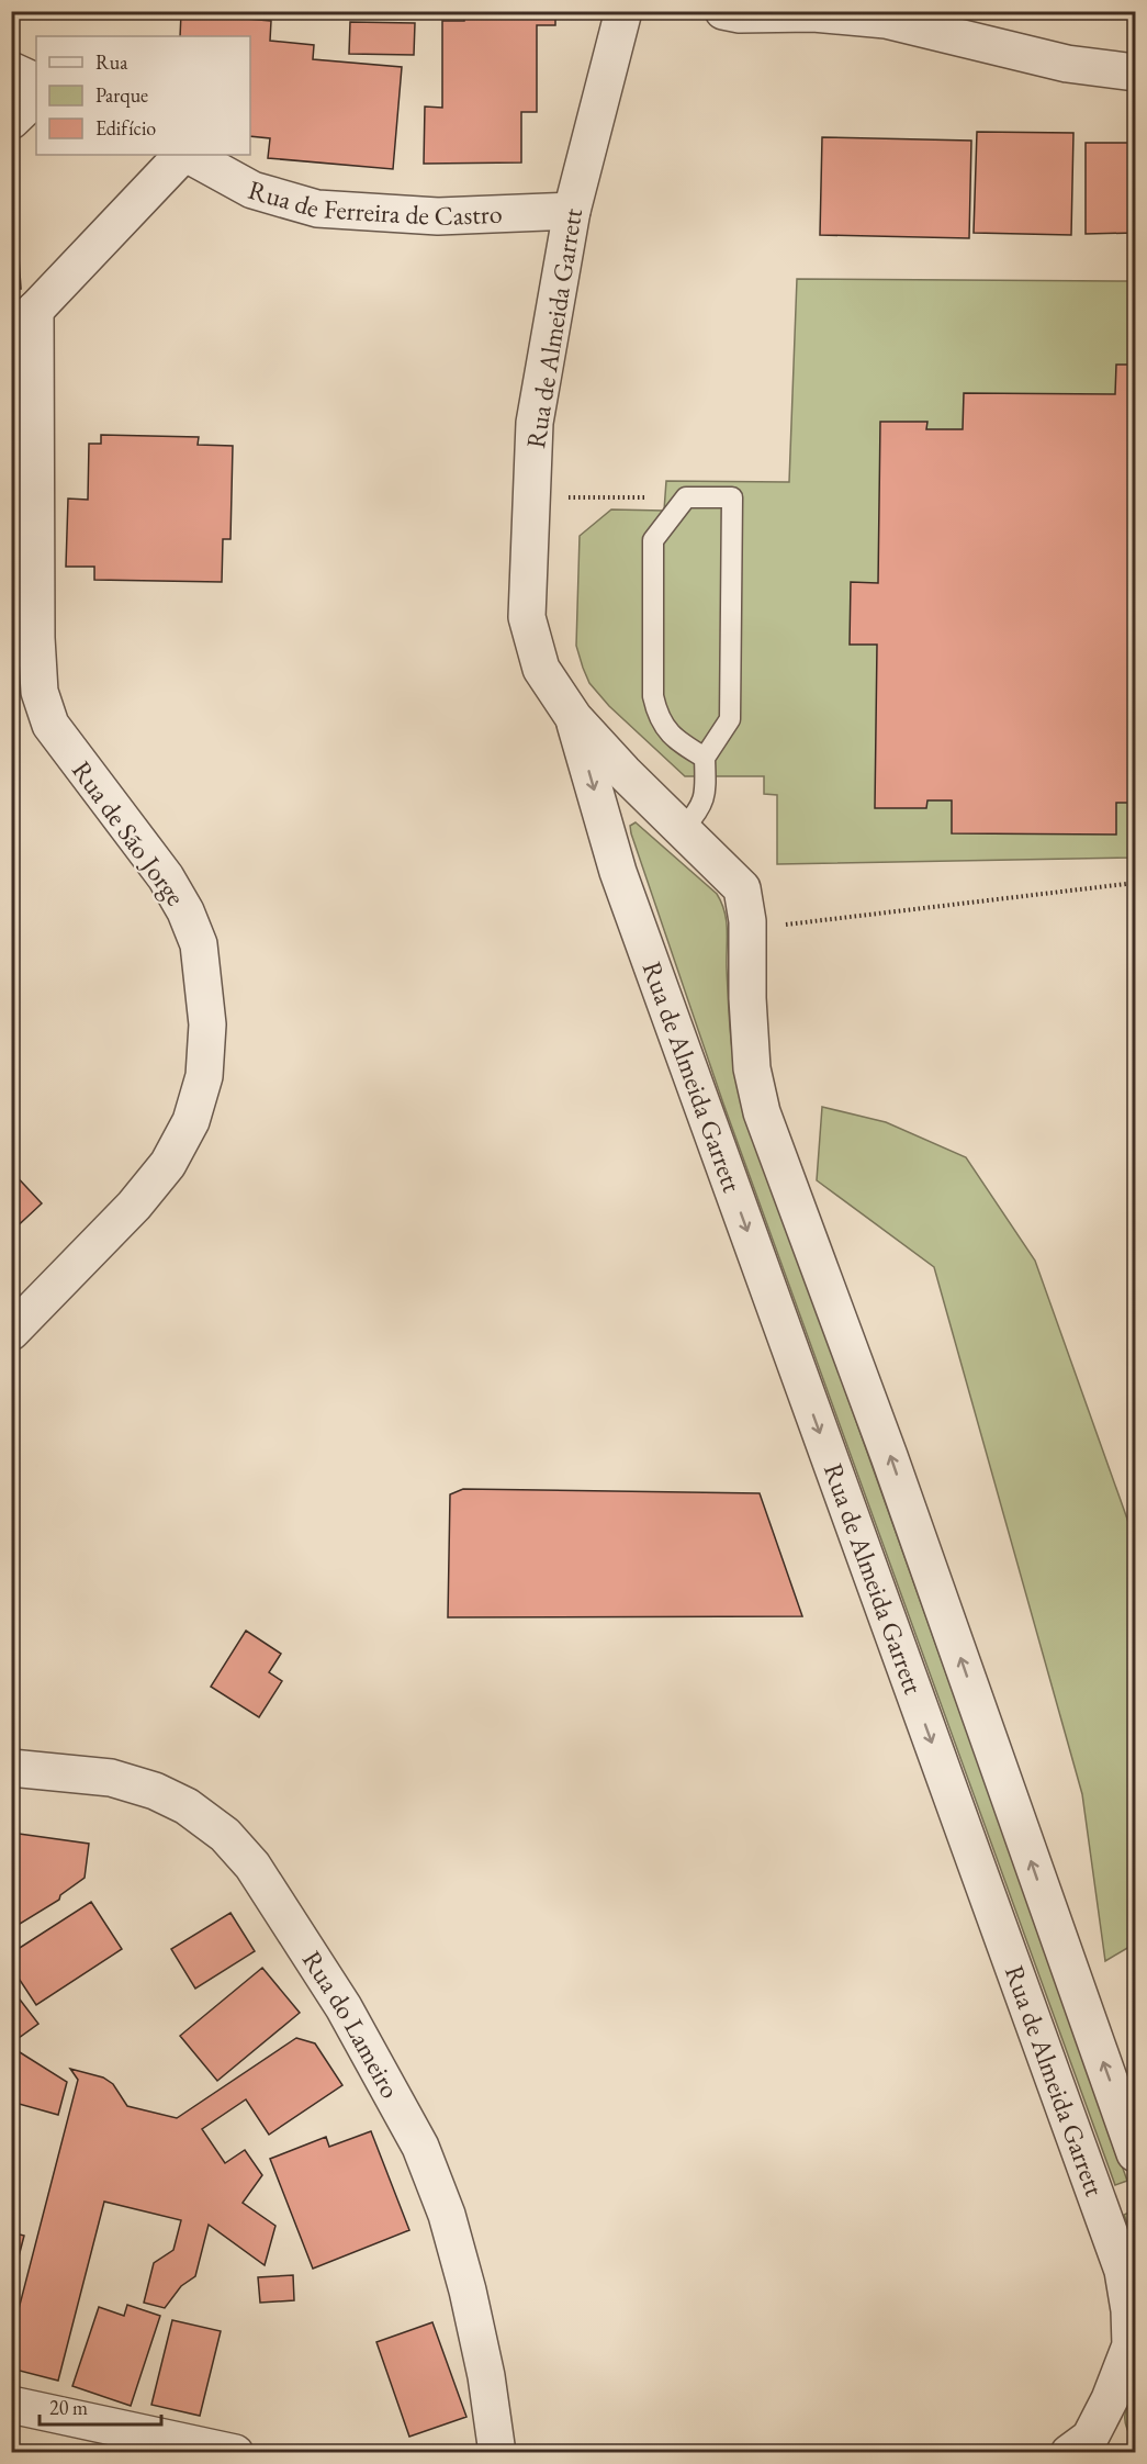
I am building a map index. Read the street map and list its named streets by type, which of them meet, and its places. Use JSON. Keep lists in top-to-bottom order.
{
  "streets": {
    "street": [
      "Rua de Ferreira de Castro",
      "Rua de Almeida Garrett",
      "Rua de São Jorge",
      "Rua do Lameiro"
    ]
  },
  "crossings": [
    ["Rua de Ferreira de Castro", "Rua de Almeida Garrett"]
  ],
  "legend": ["Rua", "Parque", "Edifício"],
  "scale_bar": "20 m"
}
